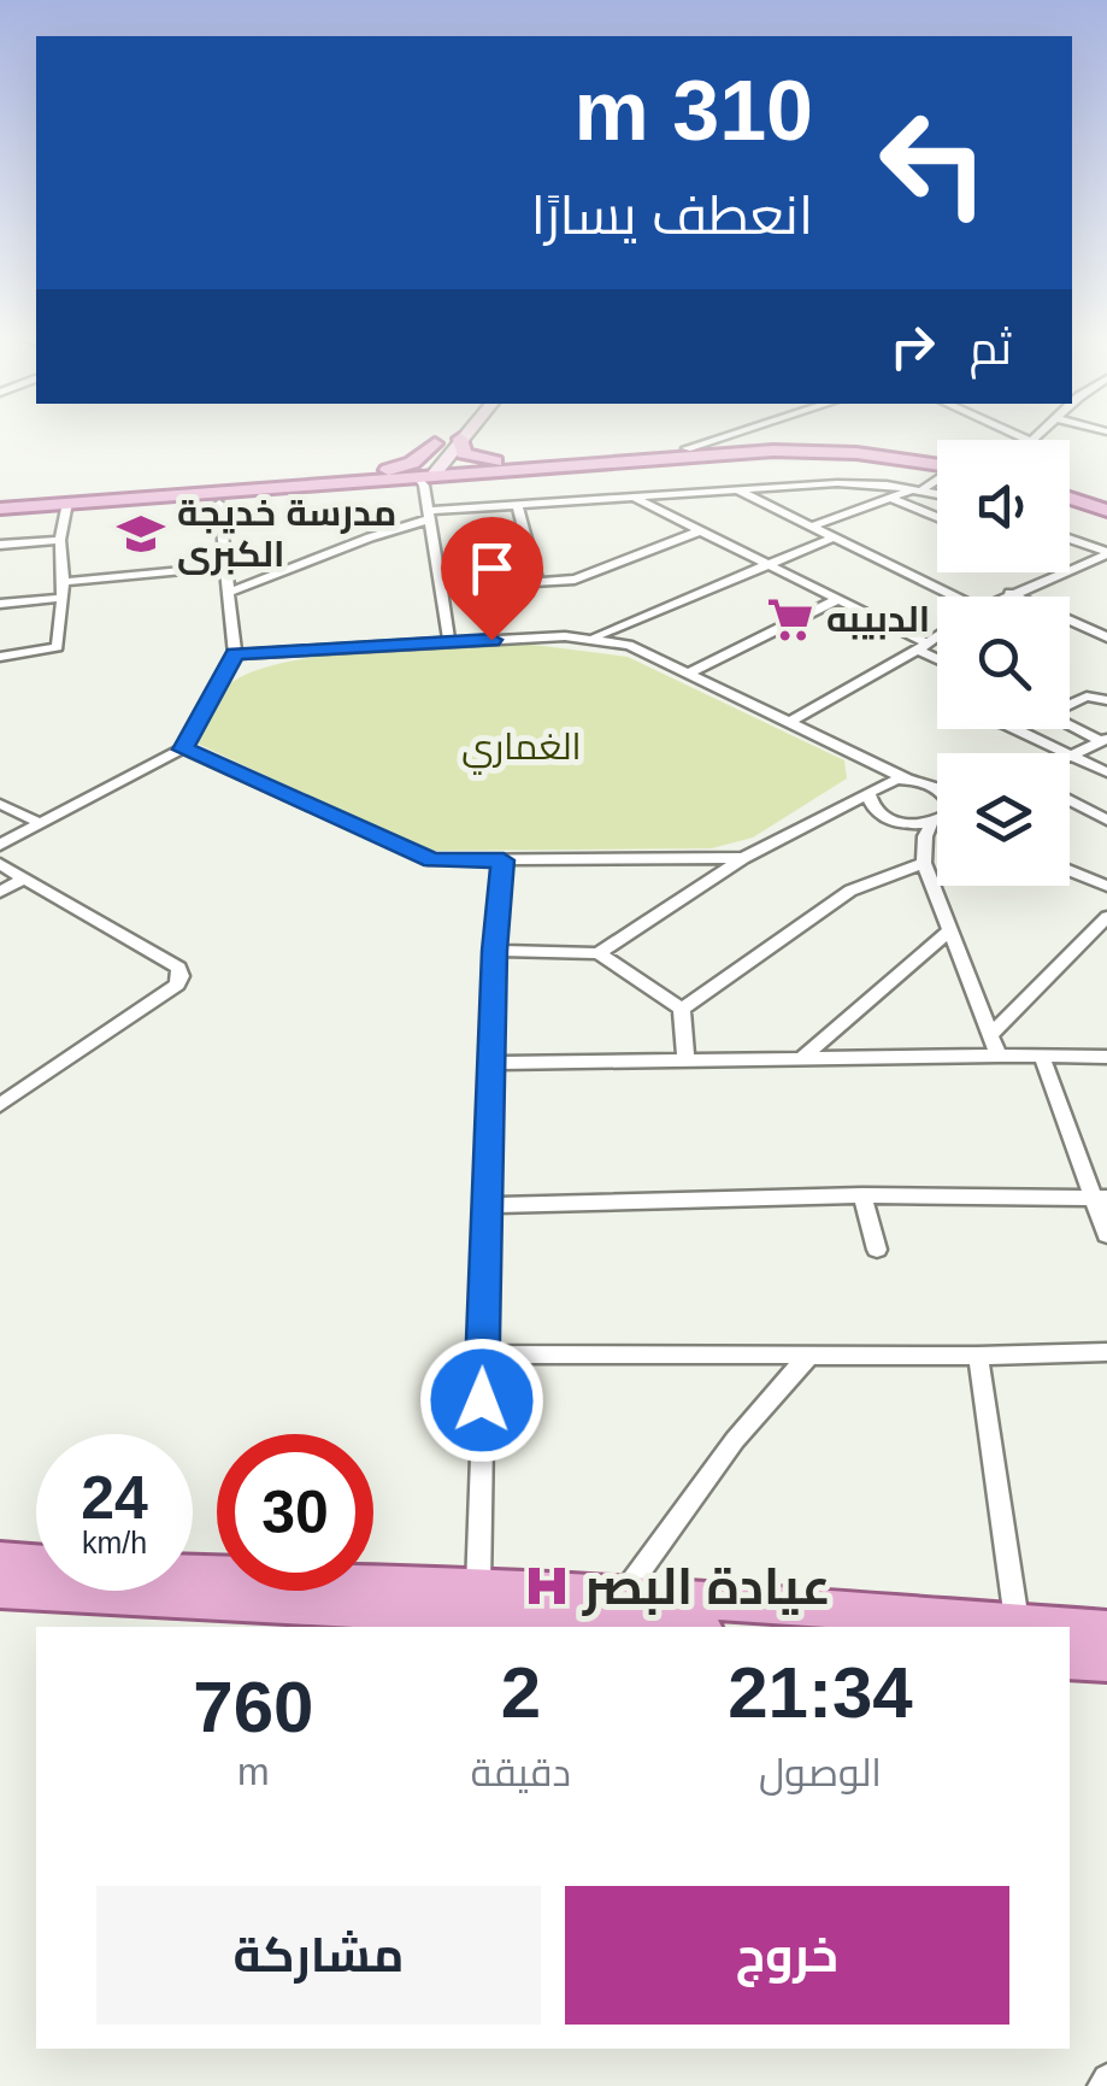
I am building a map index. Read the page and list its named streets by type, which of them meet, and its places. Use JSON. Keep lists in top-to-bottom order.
{
  "parks": ["الغماري"],
  "places": {
    "school or university": ["مدرسة خديجة الكبرى"],
    "supermarket": ["الدبيبه"],
    "hospital": ["عيادة البصر"]
  },
  "page": {
    "turn": ["310 m", "انعطف يسارًا"],
    "then": "ثم",
    "speed": "24 km/h",
    "limit": "30",
    "eta": [
      "21:34",
      "الوصول",
      "2",
      "دقيقة",
      "760",
      "m"
    ],
    "buttons": ["خروج", "مشاركة"]
  }
}
